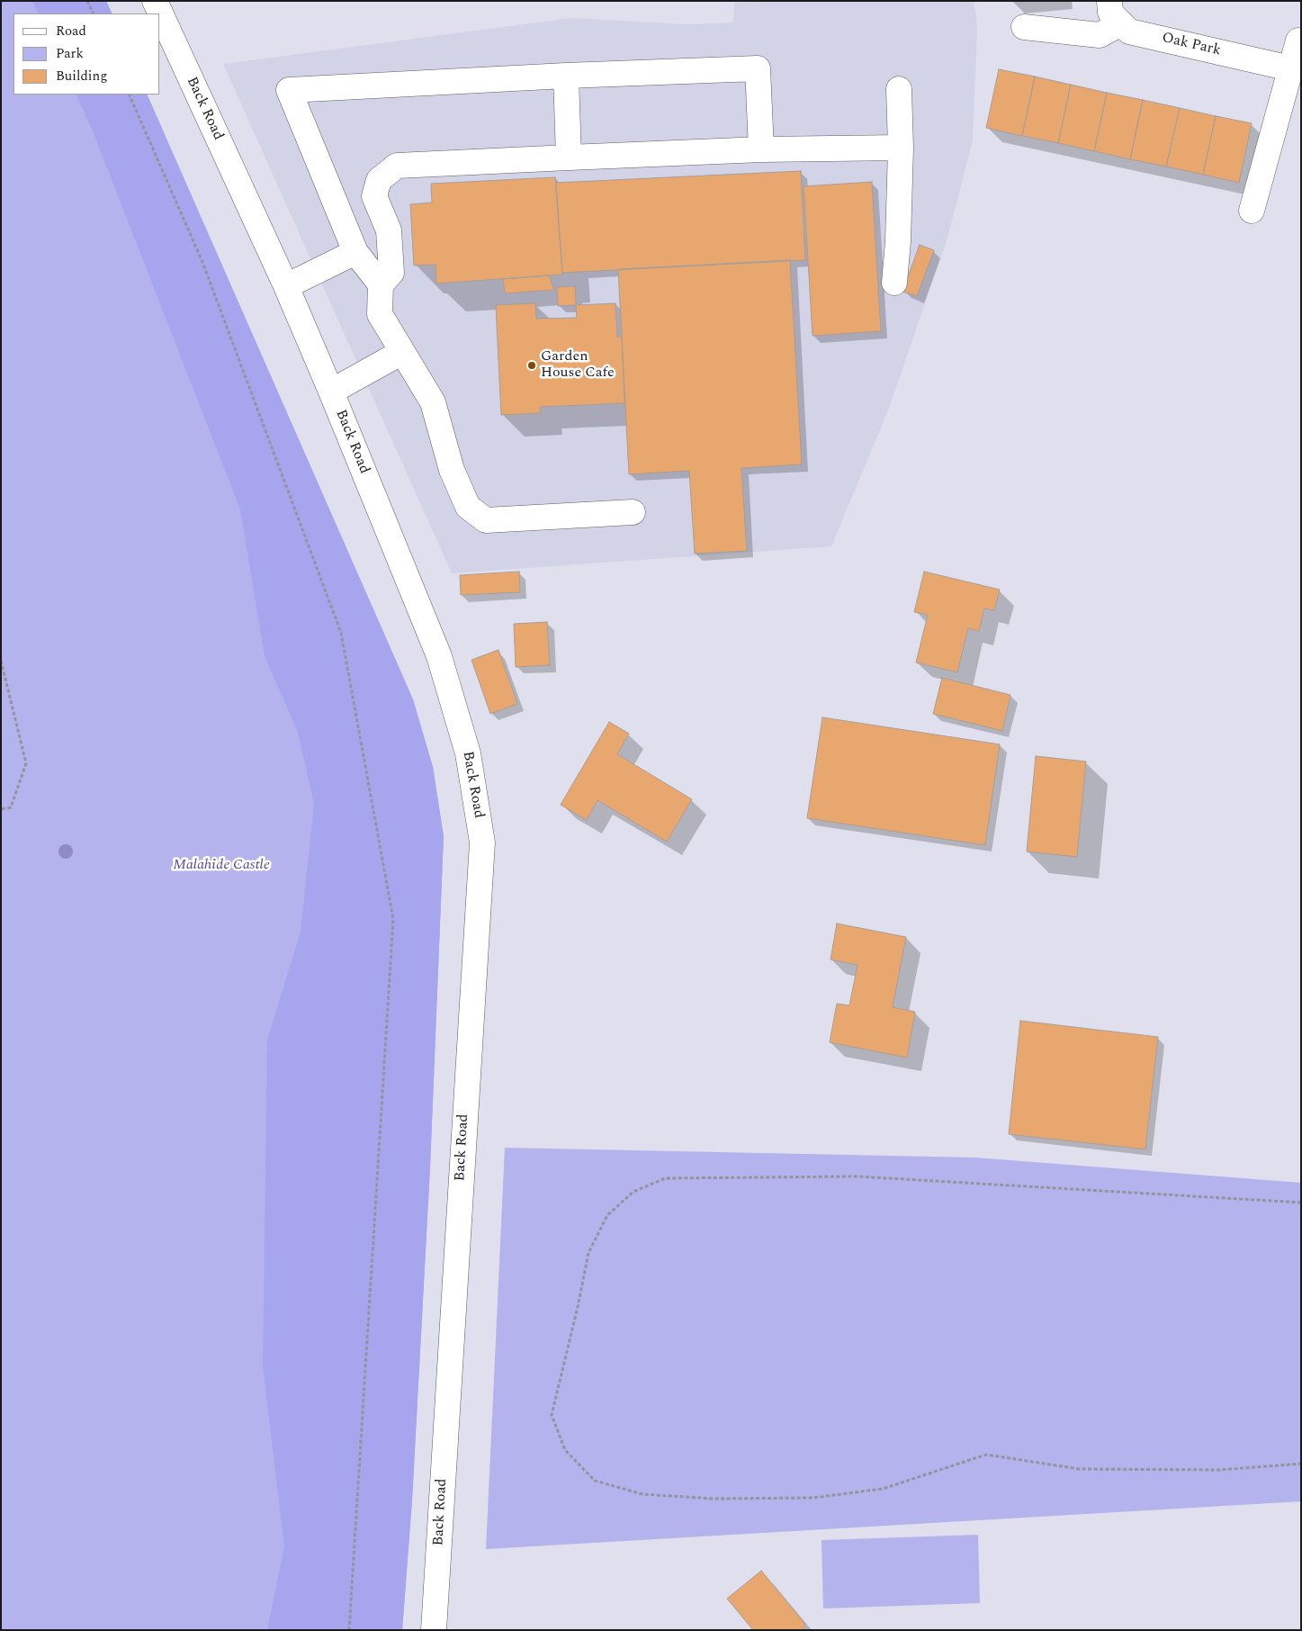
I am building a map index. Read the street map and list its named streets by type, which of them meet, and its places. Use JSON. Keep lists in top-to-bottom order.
{
  "streets": {
    "street": ["Oak Park", "Back Road"]
  },
  "parks": ["Malahide Castle"],
  "places": ["Garden House Cafe"],
  "legend": ["Road", "Park", "Building"]
}
